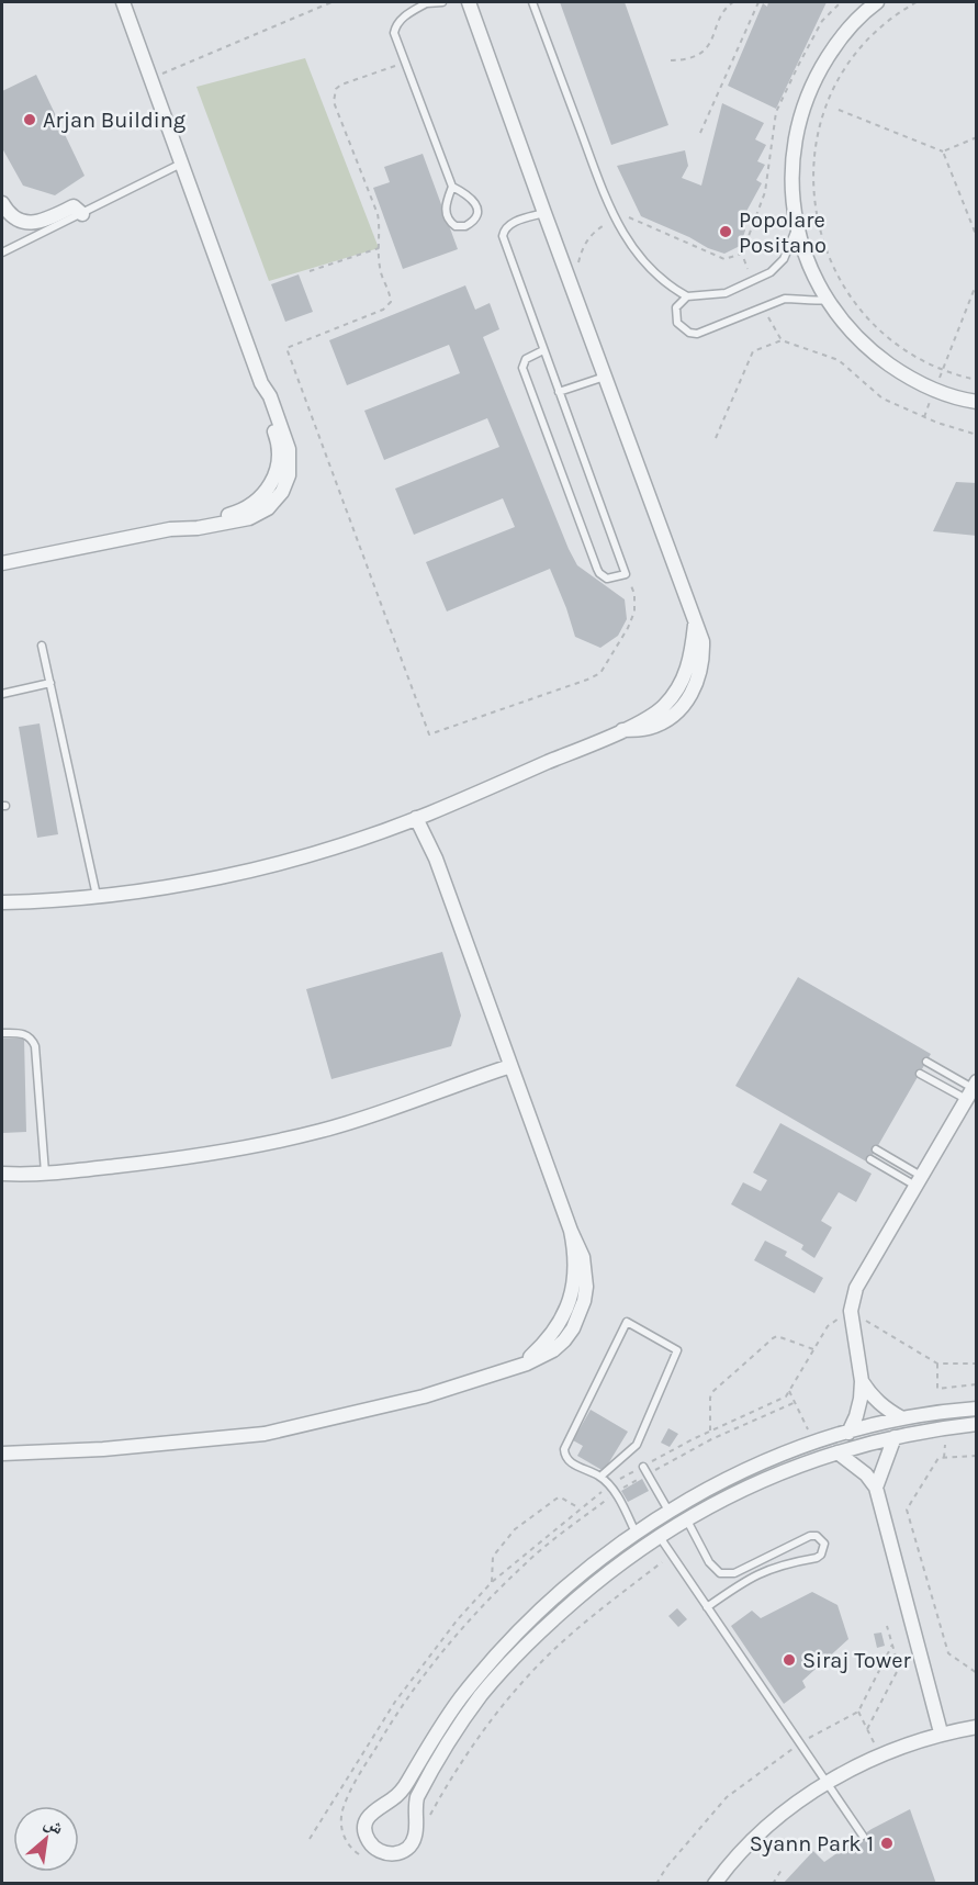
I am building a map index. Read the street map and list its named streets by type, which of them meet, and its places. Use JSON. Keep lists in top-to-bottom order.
{
  "places": [
    "Arjan Building",
    "Popolare Positano",
    "Siraj Tower",
    "Syann Park 1"
  ],
  "north": "top right"
}
